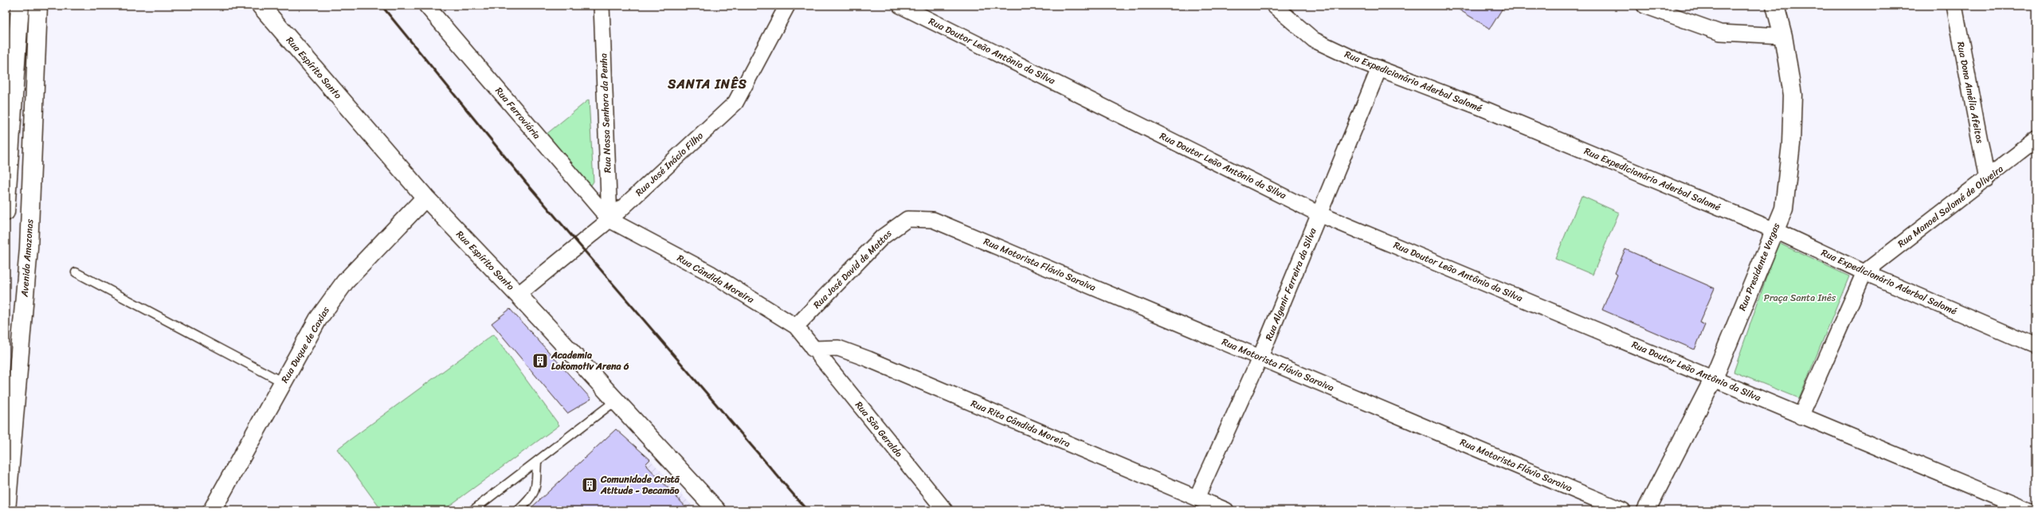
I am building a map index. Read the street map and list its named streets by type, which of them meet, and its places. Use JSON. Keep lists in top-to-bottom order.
{
  "streets": {
    "street": [
      "Rua Doutor Leão Antônio da Silva",
      "Rua Espírito Santo",
      "Rua Expedicionário Aderbal Salomé",
      "Rua Dona Amélia Afeitos",
      "Rua Ferroviária",
      "Rua Nossa Senhora da Penha",
      "Rua José Inácio Filho",
      "Rua Manoel Salomé de Oliveira",
      "Avenida Amazonas",
      "Rua Motorista Flávio Saraiva",
      "Rua Presidente Vargas",
      "Rua José David de Mattos",
      "Rua Cândida Moreira",
      "Rua Algenir Ferreira da Silva",
      "Rua Duque de Caxias",
      "Rua Rita Cândida Moreira",
      "Rua São Geraldo"
    ]
  },
  "crossings": [
    ["Rua Doutor Leão Antônio da Silva", "Rua Presidente Vargas"],
    ["Rua Doutor Leão Antônio da Silva", "Rua Algenir Ferreira da Silva"],
    ["Rua Espírito Santo", "Rua José Inácio Filho"],
    ["Rua Espírito Santo", "Rua Duque de Caxias"],
    ["Rua Expedicionário Aderbal Salomé", "Rua Manoel Salomé de Oliveira"],
    ["Rua Expedicionário Aderbal Salomé", "Rua Presidente Vargas"],
    ["Rua Expedicionário Aderbal Salomé", "Rua Algenir Ferreira da Silva"],
    ["Rua Dona Amélia Afeitos", "Rua Manoel Salomé de Oliveira"],
    ["Rua Ferroviária", "Rua Nossa Senhora da Penha"],
    ["Rua Ferroviária", "Rua José Inácio Filho"],
    ["Rua Ferroviária", "Rua Cândida Moreira"],
    ["Rua Nossa Senhora da Penha", "Rua José Inácio Filho"],
    ["Rua Nossa Senhora da Penha", "Rua Cândida Moreira"],
    ["Rua José Inácio Filho", "Rua Cândida Moreira"],
    ["Rua Motorista Flávio Saraiva", "Rua José David de Mattos"],
    ["Rua Motorista Flávio Saraiva", "Rua Algenir Ferreira da Silva"],
    ["Rua José David de Mattos", "Rua Cândida Moreira"],
    ["Rua Cândida Moreira", "Rua Rita Cândida Moreira"],
    ["Rua Cândida Moreira", "Rua São Geraldo"],
    ["Rua Algenir Ferreira da Silva", "Rua Rita Cândida Moreira"],
    ["Rua Rita Cândida Moreira", "Rua São Geraldo"]
  ],
  "districts": ["SANTA INÊS"],
  "parks": ["Praça Santa Inês"],
  "places": {
    "building": ["Academia Lokomotiv Arena 6", "Comunidade Cristã Atitude - Decamão"]
  }
}
